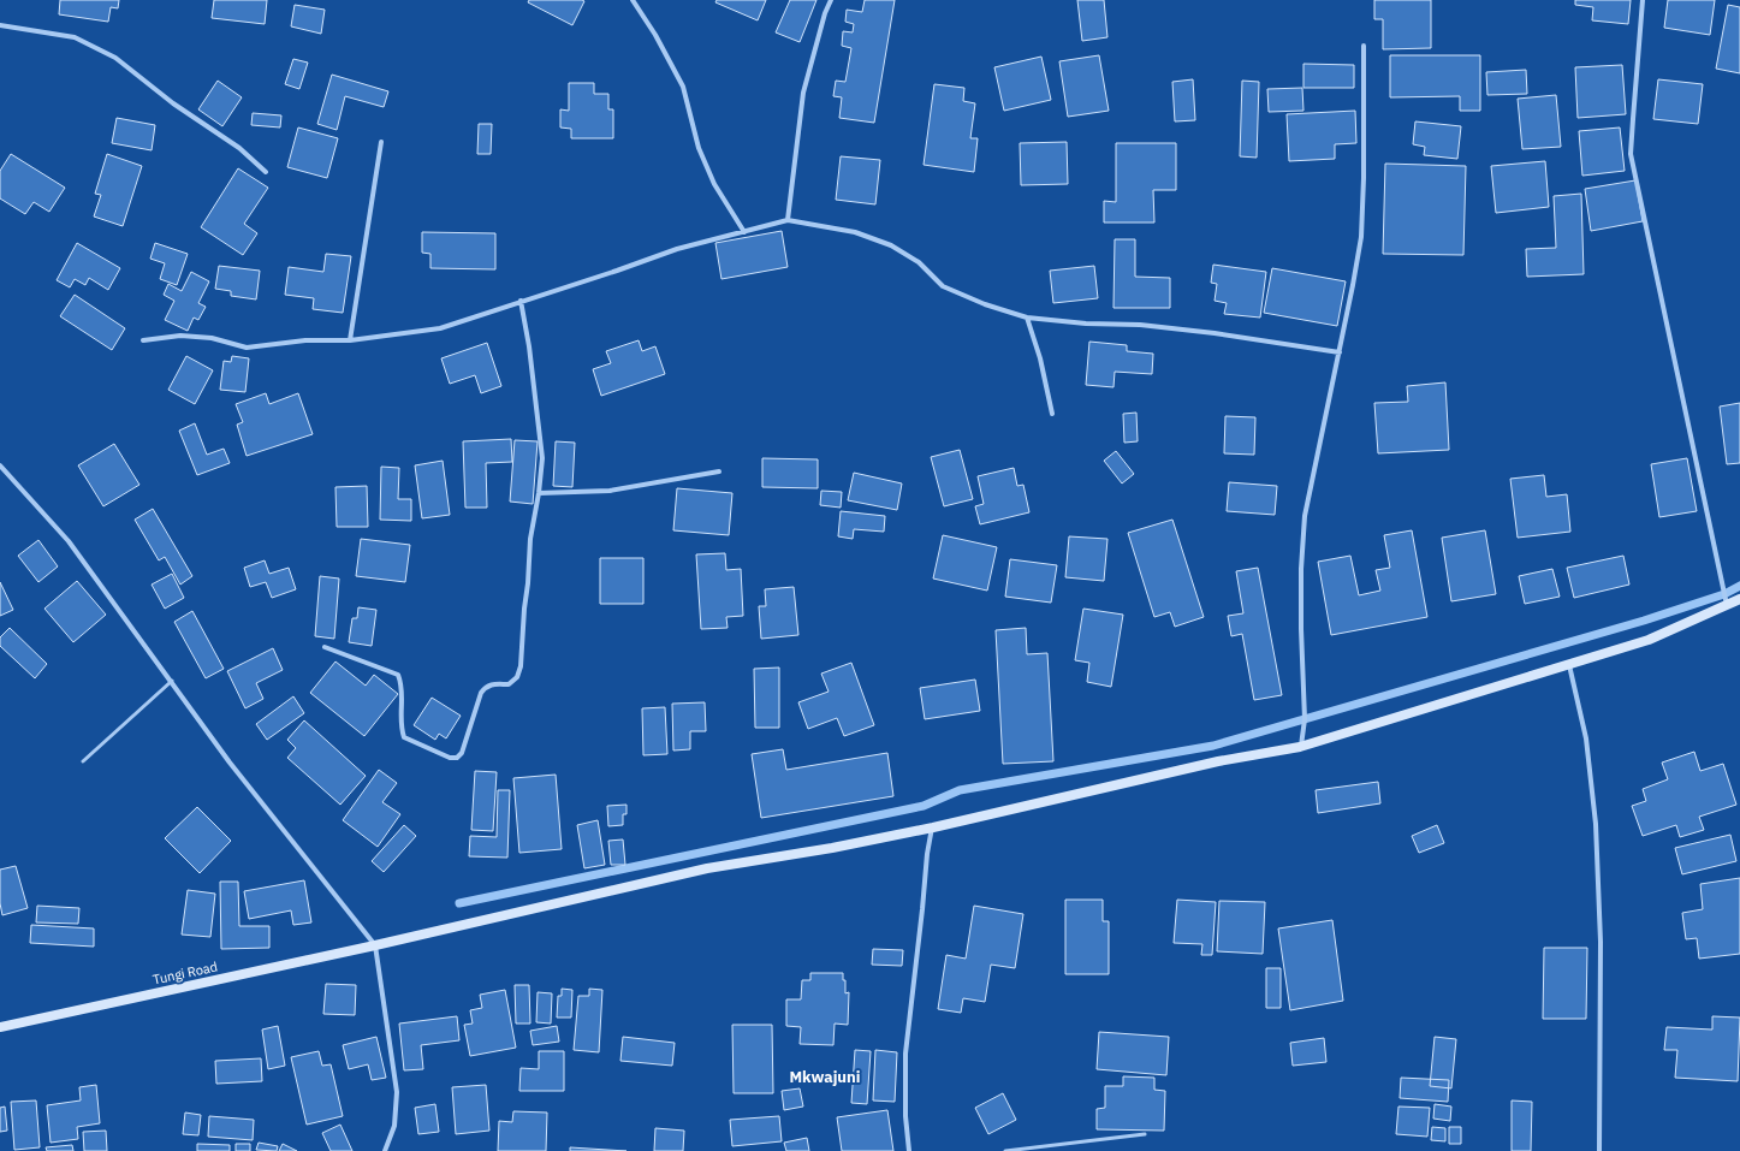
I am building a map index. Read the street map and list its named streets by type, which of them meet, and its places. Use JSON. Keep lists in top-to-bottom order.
{
  "streets": {
    "main road": ["Tungi Road"]
  },
  "districts": ["Mkwajuni"]
}
